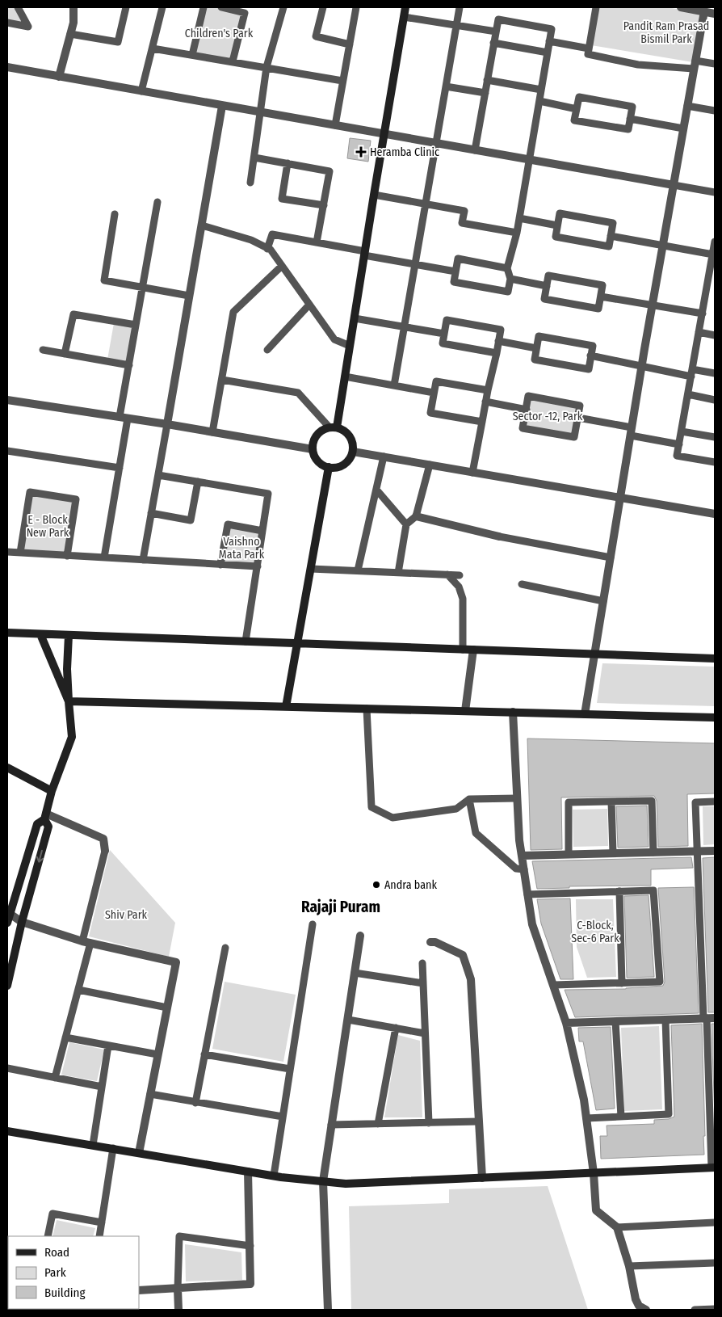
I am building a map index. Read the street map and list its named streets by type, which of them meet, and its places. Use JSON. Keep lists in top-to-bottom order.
{
  "districts": ["Rajaji Puram"],
  "parks": [
    "Pandit Ram Prasad Bismil Park",
    "Children's Park",
    "Sector -12, Park",
    "E - Block New Park",
    "Vaishno Mata Park",
    "Shiv Park",
    "C-Block, Sec-6 Park"
  ],
  "places": {
    "health": ["Heramba Clinic"],
    "other": ["Andra bank"]
  },
  "legend": ["Road", "Park", "Building"]
}
